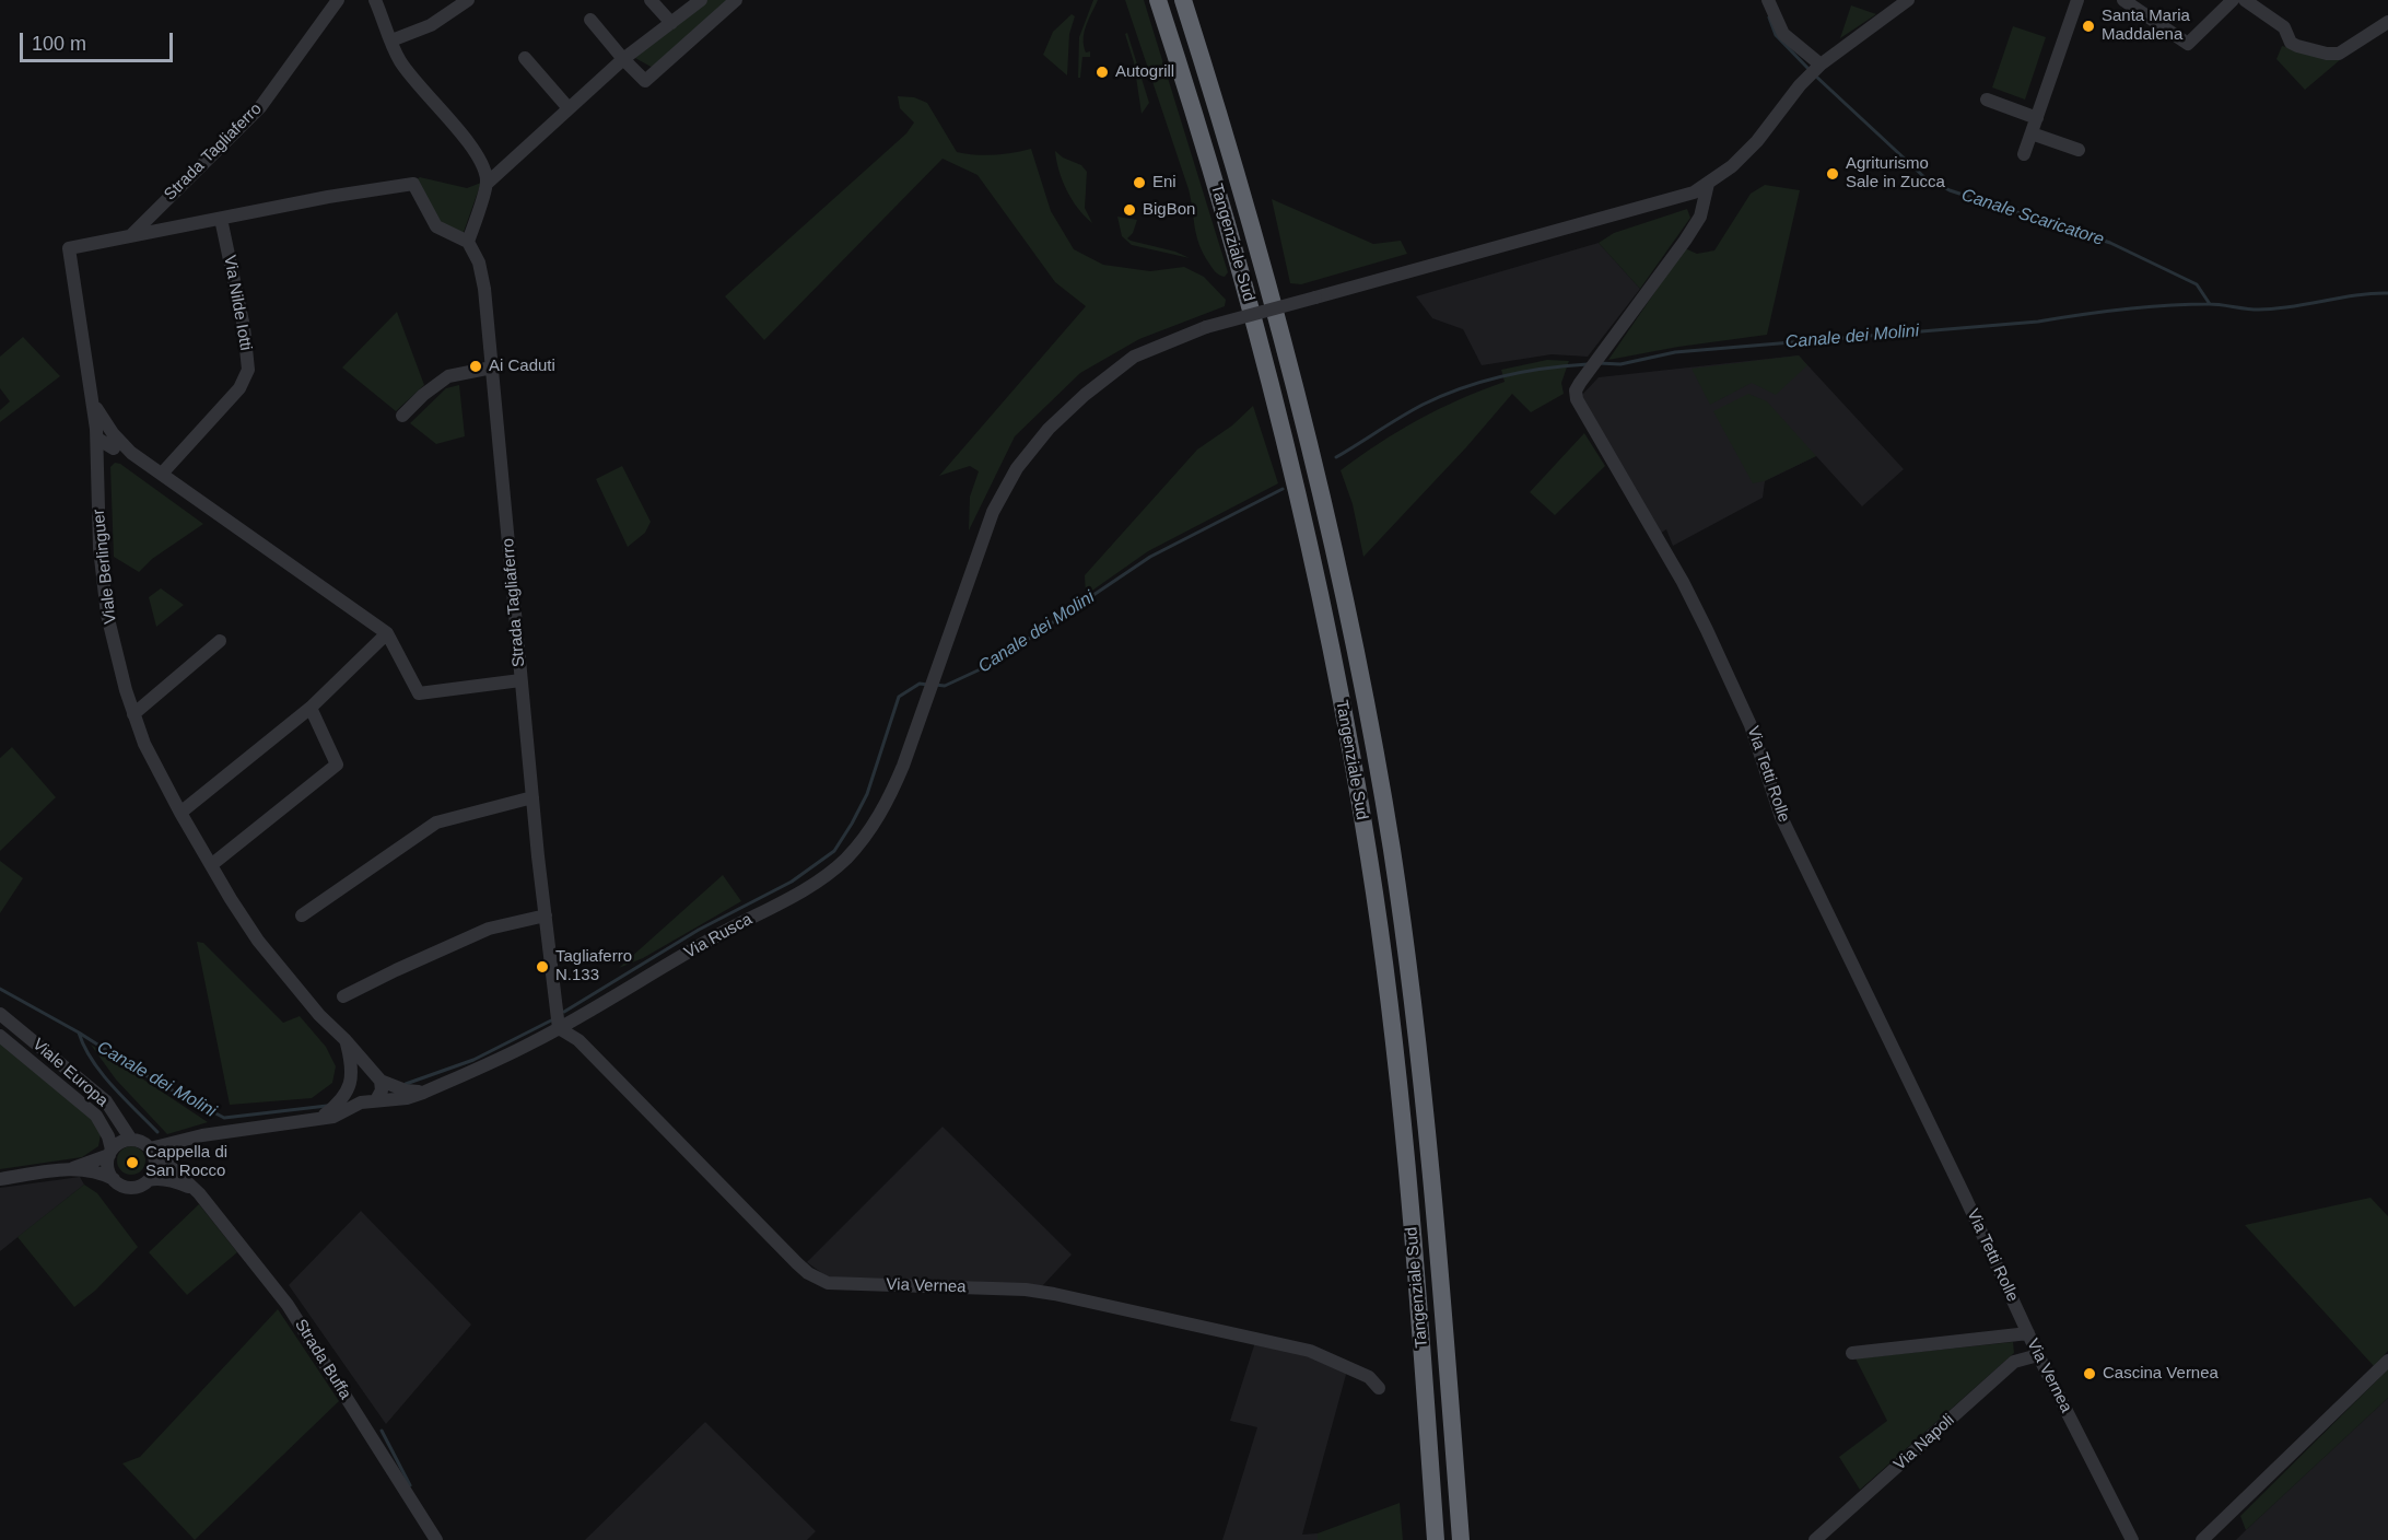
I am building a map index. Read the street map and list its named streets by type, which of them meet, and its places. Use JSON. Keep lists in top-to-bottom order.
{
  "streets": {
    "highway": ["Tangenziale Sud"],
    "street": [
      "Strada Tagliaferro",
      "Via Nilde Iotti",
      "Viale Berlinguer",
      "Via Tetti Rolle",
      "Via Rusca",
      "Viale Europa",
      "Via Vernea",
      "Strada Buffa",
      "Via Napoli"
    ]
  },
  "crossings": [
    ["Strada Tagliaferro", "Via Rusca"],
    ["Strada Tagliaferro", "Via Vernea"],
    ["Viale Berlinguer", "Via Rusca"],
    ["Via Tetti Rolle", "Via Rusca"],
    ["Via Tetti Rolle", "Via Vernea"],
    ["Via Rusca", "Via Vernea"],
    ["Viale Europa", "Strada Buffa"],
    ["Via Vernea", "Via Napoli"]
  ],
  "water": ["Canale Scaricatore", "Canale dei Molini"],
  "places": [
    "Santa Maria Maddalena",
    "Autogrill",
    "Agriturismo Sale in Zucca",
    "Eni",
    "BigBon",
    "Ai Caduti",
    "Tagliaferro N.133",
    "Cappella di San Rocco",
    "Cascina Vernea"
  ],
  "scale_bar": "100 m"
}
